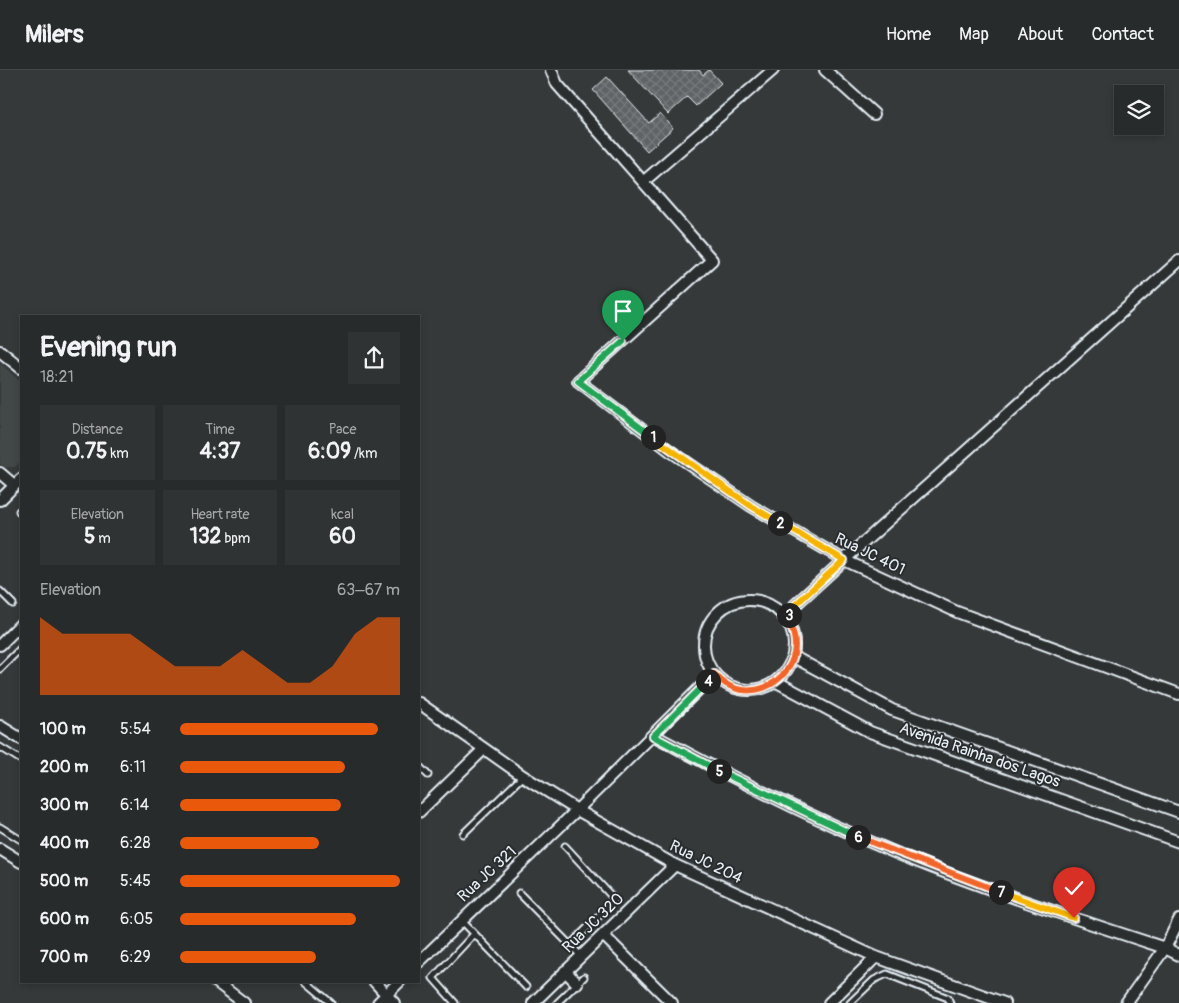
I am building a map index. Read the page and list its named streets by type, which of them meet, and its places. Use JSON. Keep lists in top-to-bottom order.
{
  "streets": {
    "street": [
      "Rua JC 401",
      "Avenida Rainha dos Lagos",
      "Rua JC 204",
      "Rua JC 321",
      "Rua JC 320"
    ]
  },
  "crossings": [
    ["Avenida Rainha dos Lagos", "Rua JC 321"],
    ["Rua JC 204", "Rua JC 321"],
    ["Rua JC 204", "Rua JC 320"]
  ],
  "page": {
    "header": "Milers",
    "nav": [
      "Home",
      "Map",
      "About",
      "Contact"
    ],
    "heading": ["Evening run", "18:21"],
    "stats": [
      ["Distance", "0.75 km"],
      ["Time", "4:37"],
      ["Pace", "6:09 /km"],
      ["Elevation", "5 m"],
      ["Heart rate", "132 bpm"],
      ["kcal", "60"]
    ],
    "pins": [
      "1",
      "2",
      "3",
      "4",
      "5",
      "6",
      "7"
    ],
    "chart": ["Elevation", "63–67 m"],
    "list": [
      {
        "name": "100 m",
        "note": "5:54"
      },
      {
        "name": "200 m",
        "note": "6:11"
      },
      {
        "name": "300 m",
        "note": "6:14"
      },
      {
        "name": "400 m",
        "note": "6:28"
      },
      {
        "name": "500 m",
        "note": "5:45"
      },
      {
        "name": "600 m",
        "note": "6:05"
      },
      {
        "name": "700 m",
        "note": "6:29"
      }
    ]
  }
}
